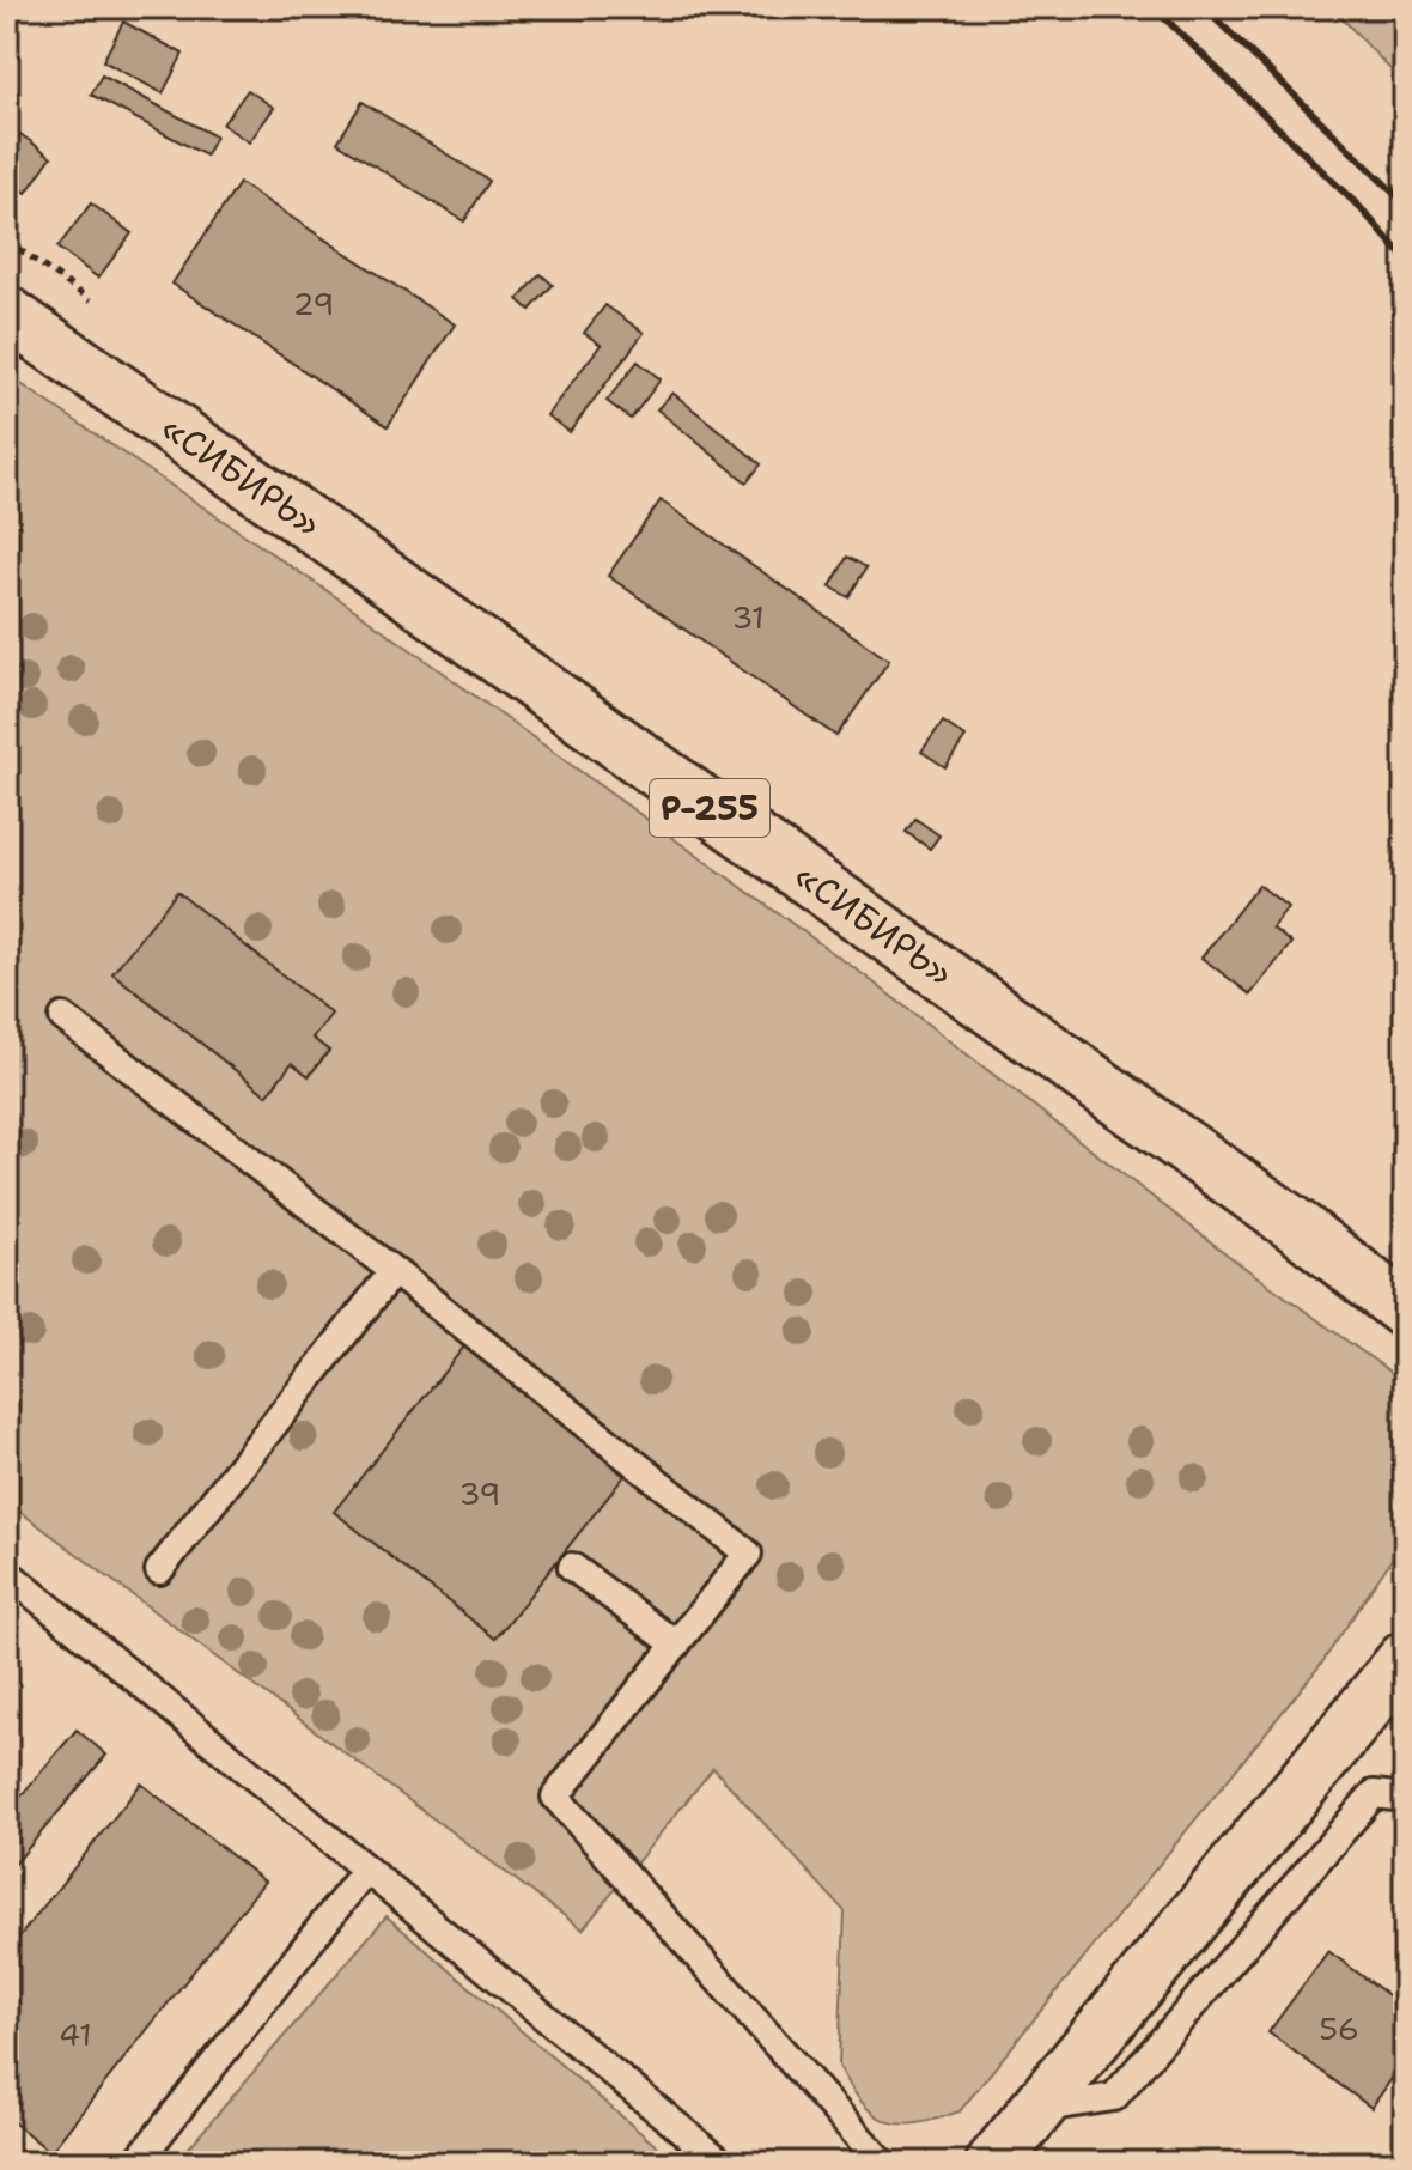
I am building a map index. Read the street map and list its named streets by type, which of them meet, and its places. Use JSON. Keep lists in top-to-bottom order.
{
  "streets": {
    "main road": ["«СИБИРЬ»", "Р-255"]
  },
  "house_numbers": [
    "29",
    "31",
    "39",
    "56",
    "41"
  ]
}
